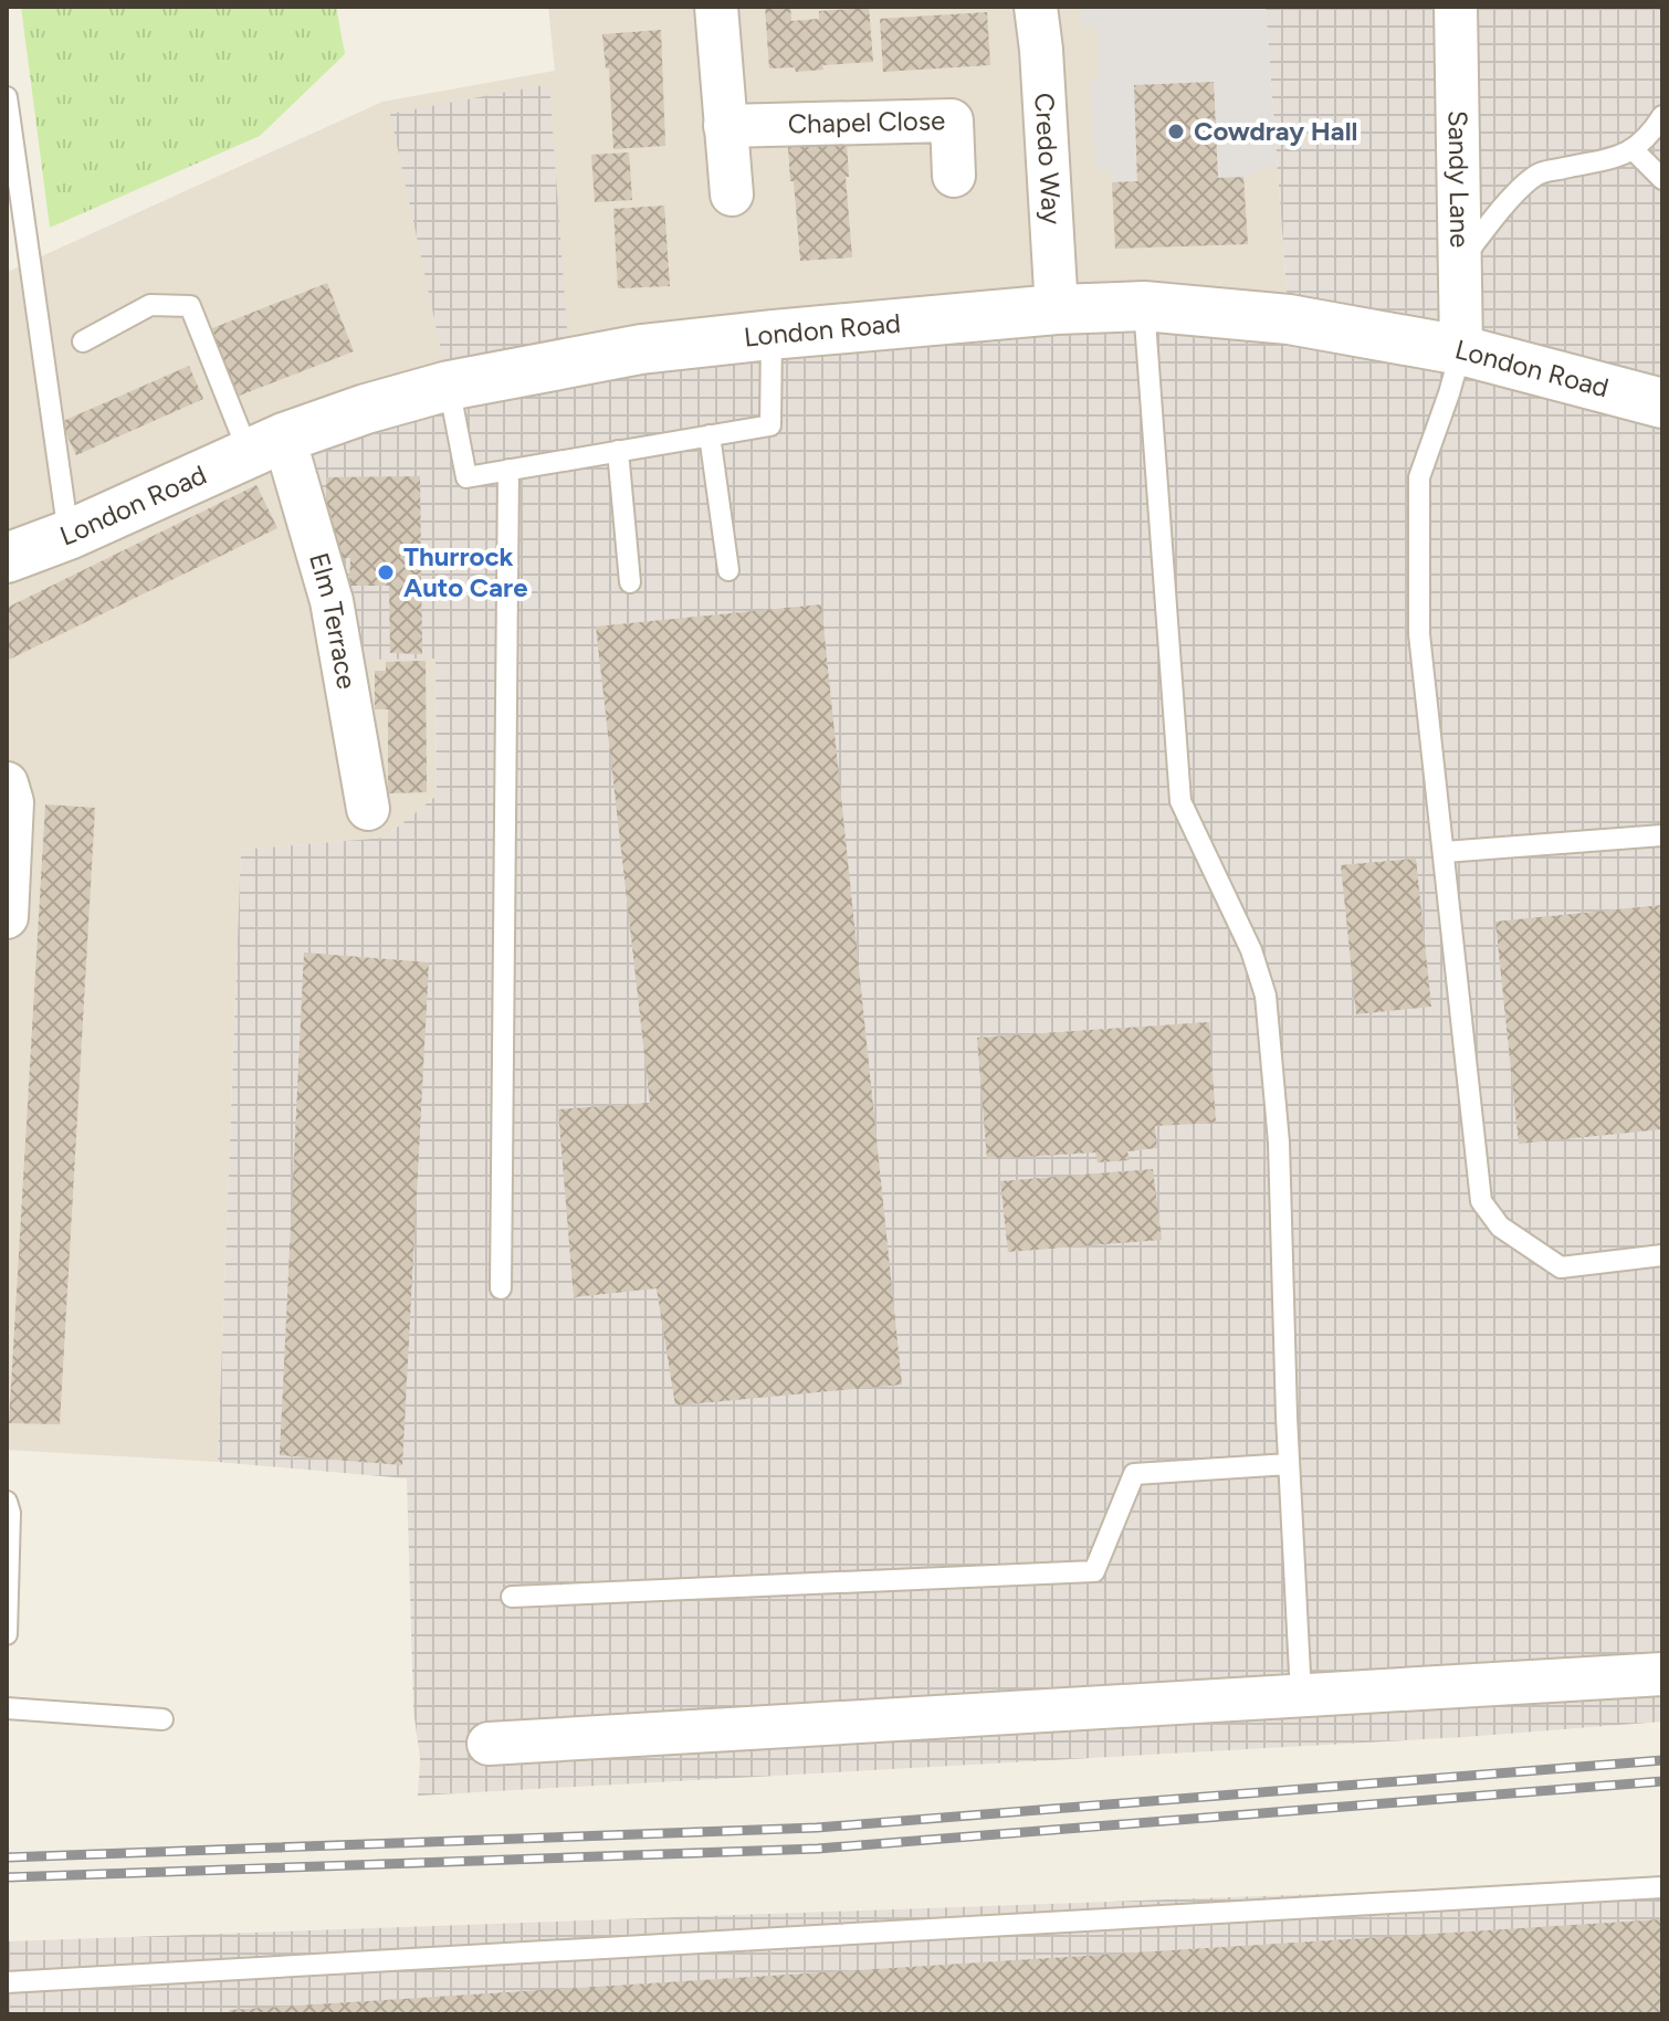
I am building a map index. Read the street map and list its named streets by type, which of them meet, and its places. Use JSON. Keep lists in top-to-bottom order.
{
  "streets": {
    "street": [
      "Chapel Close",
      "Credo Way",
      "Sandy Lane",
      "London Road",
      "Elm Terrace"
    ]
  },
  "crossings": [
    ["Credo Way", "London Road"],
    ["Sandy Lane", "London Road"],
    ["London Road", "Elm Terrace"]
  ],
  "places": ["Cowdray Hall", "Thurrock Auto Care"]
}
